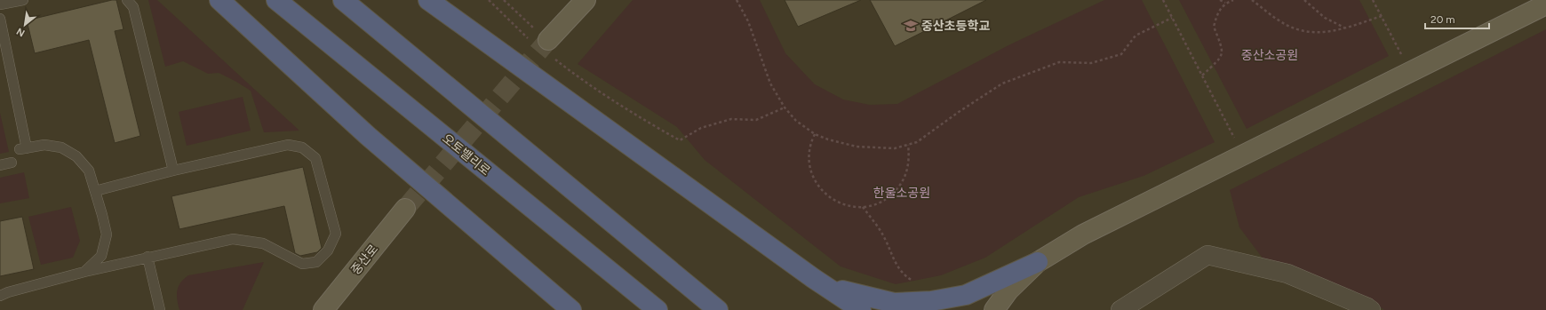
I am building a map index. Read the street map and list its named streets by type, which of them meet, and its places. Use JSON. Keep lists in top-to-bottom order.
{
  "streets": {
    "highway": ["오토밸리로"],
    "street": ["중산로"]
  },
  "parks": ["중산소공원", "한울소공원"],
  "places": {
    "school or university": ["중산초등학교"]
  },
  "scale_bar": "20 m",
  "north": "bottom left"
}
